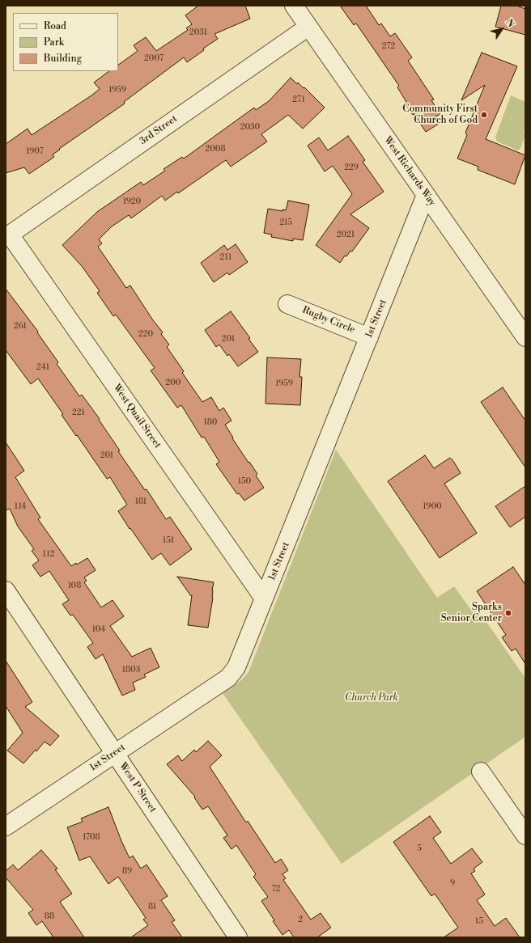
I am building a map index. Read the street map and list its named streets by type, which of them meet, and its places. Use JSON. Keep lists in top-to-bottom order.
{
  "streets": {
    "street": [
      "3rd Street",
      "West Richards Way",
      "1st Street",
      "Rugby Circle",
      "West Quail Street",
      "West P Street"
    ]
  },
  "crossings": [
    ["3rd Street", "West Richards Way"],
    ["3rd Street", "West Quail Street"],
    ["West Richards Way", "1st Street"],
    ["1st Street", "Rugby Circle"],
    ["1st Street", "West Quail Street"],
    ["1st Street", "West P Street"]
  ],
  "parks": ["Church Park"],
  "places": ["Community First Church of God", "Sparks Senior Center"],
  "house_numbers": [
    "2031",
    "272",
    "2007",
    "1959",
    "271",
    "2030",
    "2008",
    "1907",
    "229",
    "1920",
    "215",
    "2021",
    "211",
    "261",
    "220",
    "201",
    "241",
    "200",
    "1959",
    "221",
    "180",
    "201",
    "150",
    "181",
    "114",
    "1900",
    "151",
    "112",
    "108",
    "104",
    "1803",
    "1708",
    "5",
    "89",
    "9",
    "72",
    "81",
    "88",
    "2",
    "15"
  ],
  "legend": ["Road", "Park", "Building"],
  "north": "top right"
}
